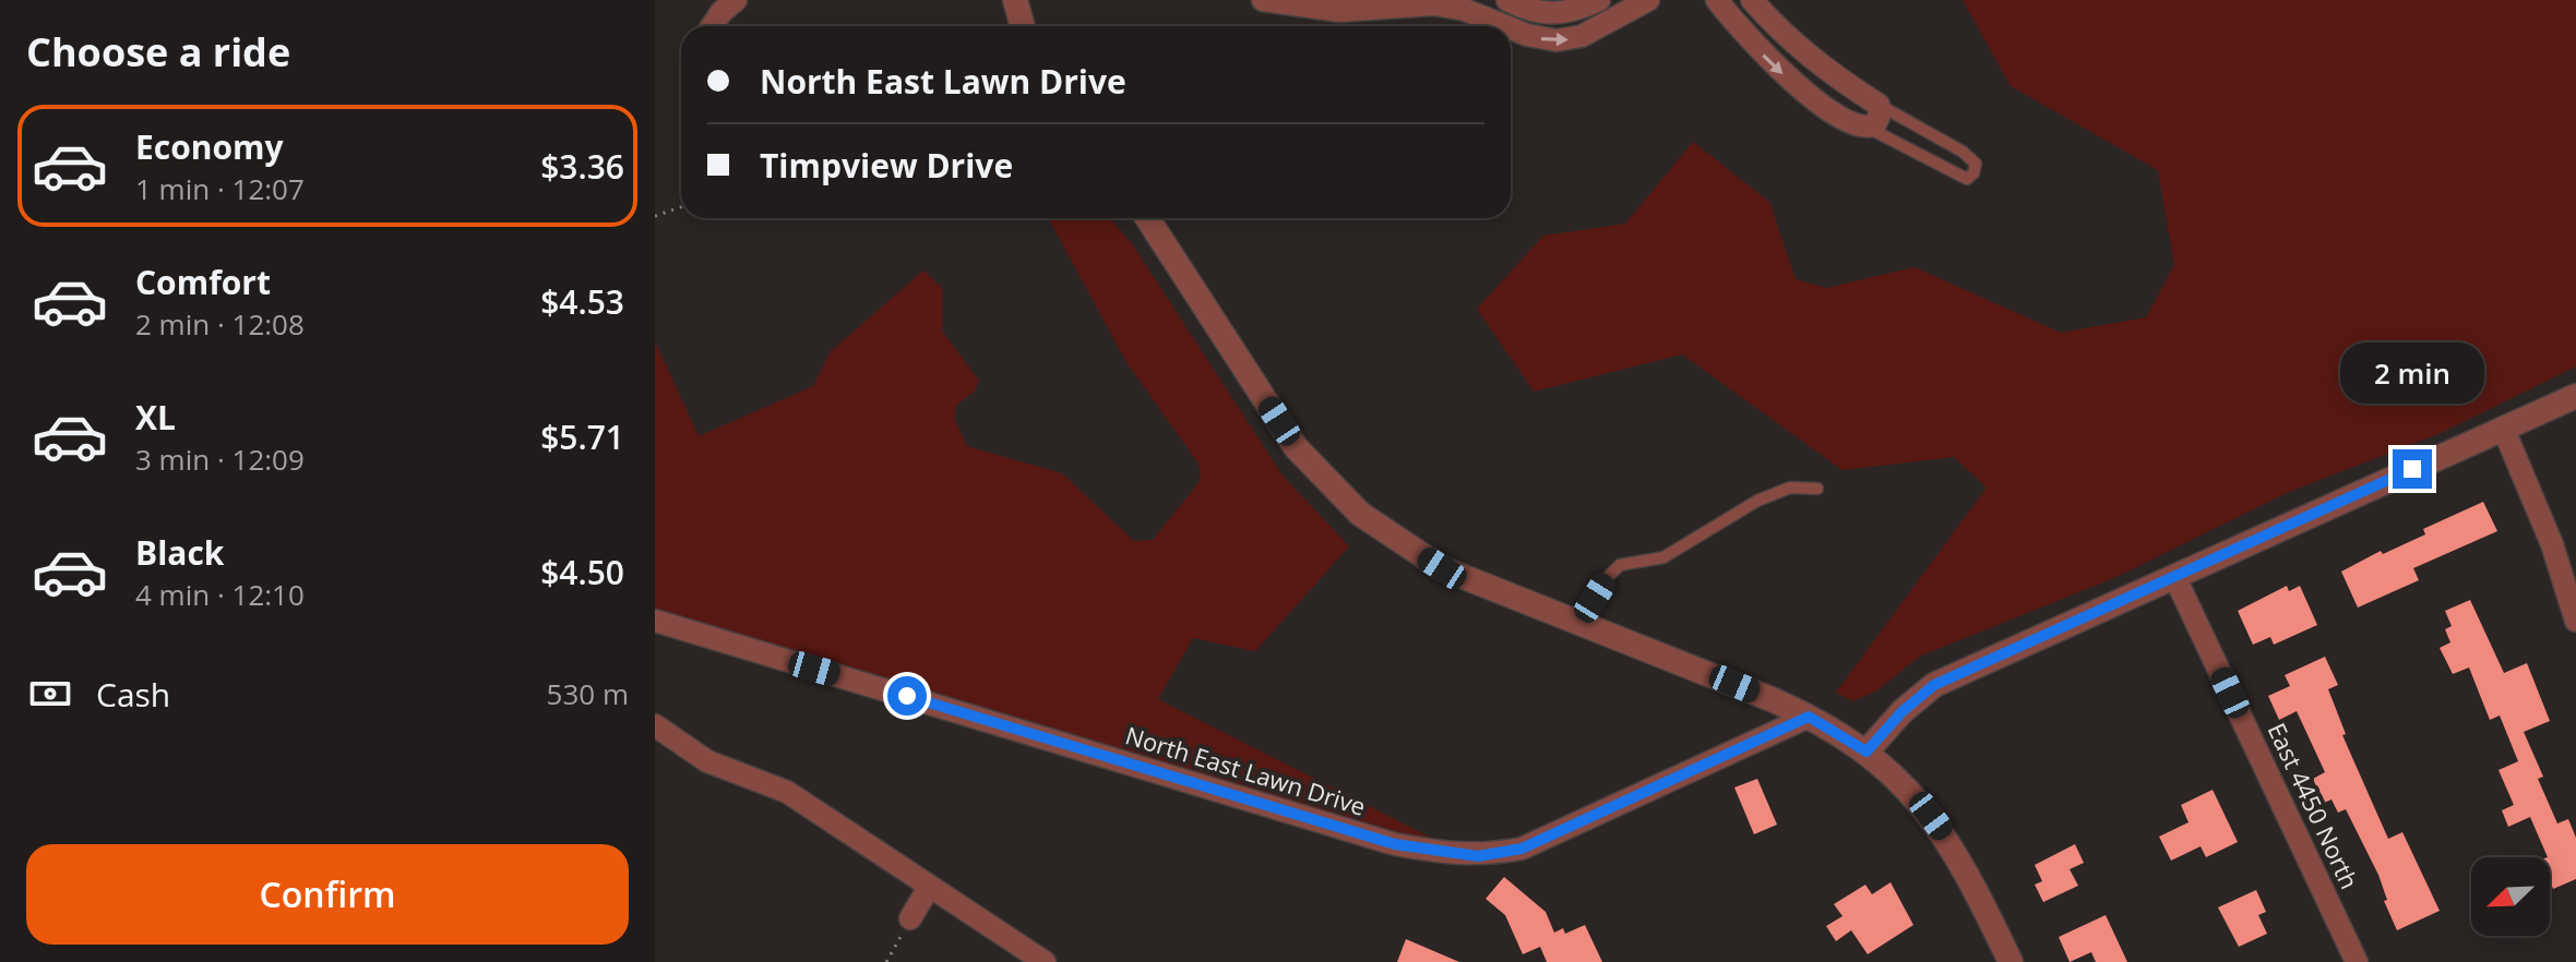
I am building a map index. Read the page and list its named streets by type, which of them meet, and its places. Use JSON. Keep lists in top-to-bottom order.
{
  "streets": {
    "street": ["North East Lawn Drive", "East 4450 North"]
  },
  "north": "bottom left",
  "page": {
    "heading": "Choose a ride",
    "banner": ["North East Lawn Drive", "Timpview Drive"],
    "list": [
      {
        "name": "Economy",
        "note": "1 min · 12:07",
        "value": "$3.36"
      },
      {
        "name": "Comfort",
        "note": "2 min · 12:08",
        "value": "$4.53"
      },
      {
        "name": "XL",
        "note": "3 min · 12:09",
        "value": "$5.71"
      },
      {
        "name": "Black",
        "note": "4 min · 12:10",
        "value": "$4.50"
      }
    ],
    "bubble": "2 min",
    "pay": ["Cash", "530 m"],
    "buttons": "Confirm"
  }
}
